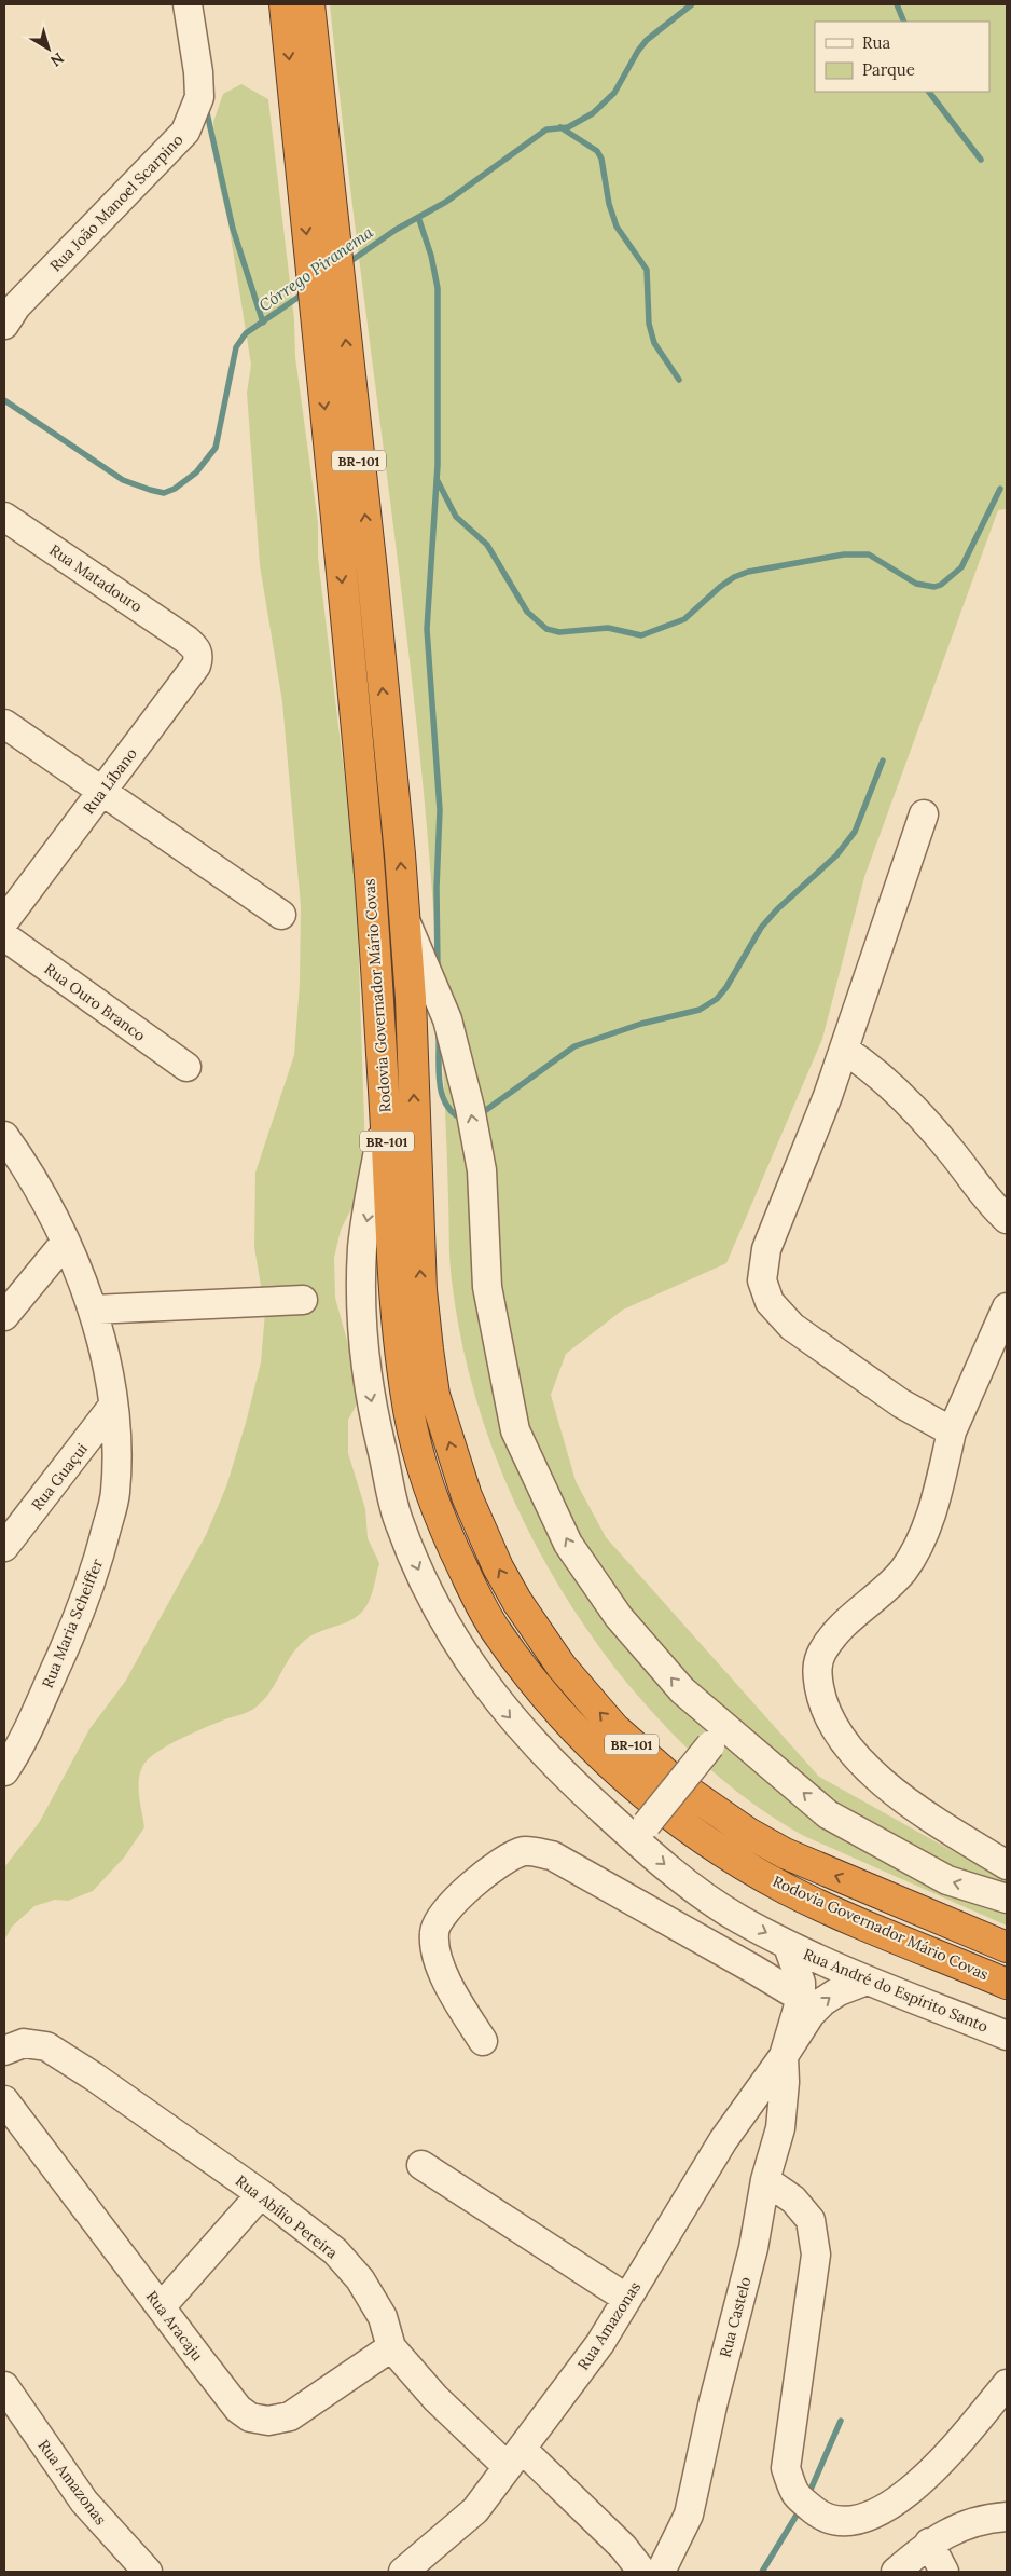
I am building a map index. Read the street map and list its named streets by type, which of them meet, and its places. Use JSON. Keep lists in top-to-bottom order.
{
  "streets": {
    "highway": ["BR-101", "Rodovia Governador Mário Covas"],
    "street": [
      "Rua João Manoel Scarpino",
      "Rua Matadouro",
      "Rua Líbano",
      "Rua Ouro Branco",
      "Rua Guaçui",
      "Rua Maria Scheiffer",
      "Rua André do Espírito Santo",
      "Rua Abílio Pereira",
      "Rua Castelo",
      "Rua Aracaju",
      "Rua Amazonas"
    ]
  },
  "crossings": [
    ["Rua Matadouro", "Rua Líbano"],
    ["Rodovia Governador Mário Covas", "Rua André do Espírito Santo"],
    ["Rua Guaçui", "Rua Maria Scheiffer"],
    ["Rua André do Espírito Santo", "Rua Amazonas"],
    ["Rua Abílio Pereira", "Rua Aracaju"],
    ["Rua Abílio Pereira", "Rua Amazonas"],
    ["Rua Castelo", "Rua Amazonas"]
  ],
  "one_way": ["Rua André do Espírito Santo"],
  "water": ["Córrego Piranema"],
  "legend": ["Rua", "Parque"],
  "north": "bottom right"
}
